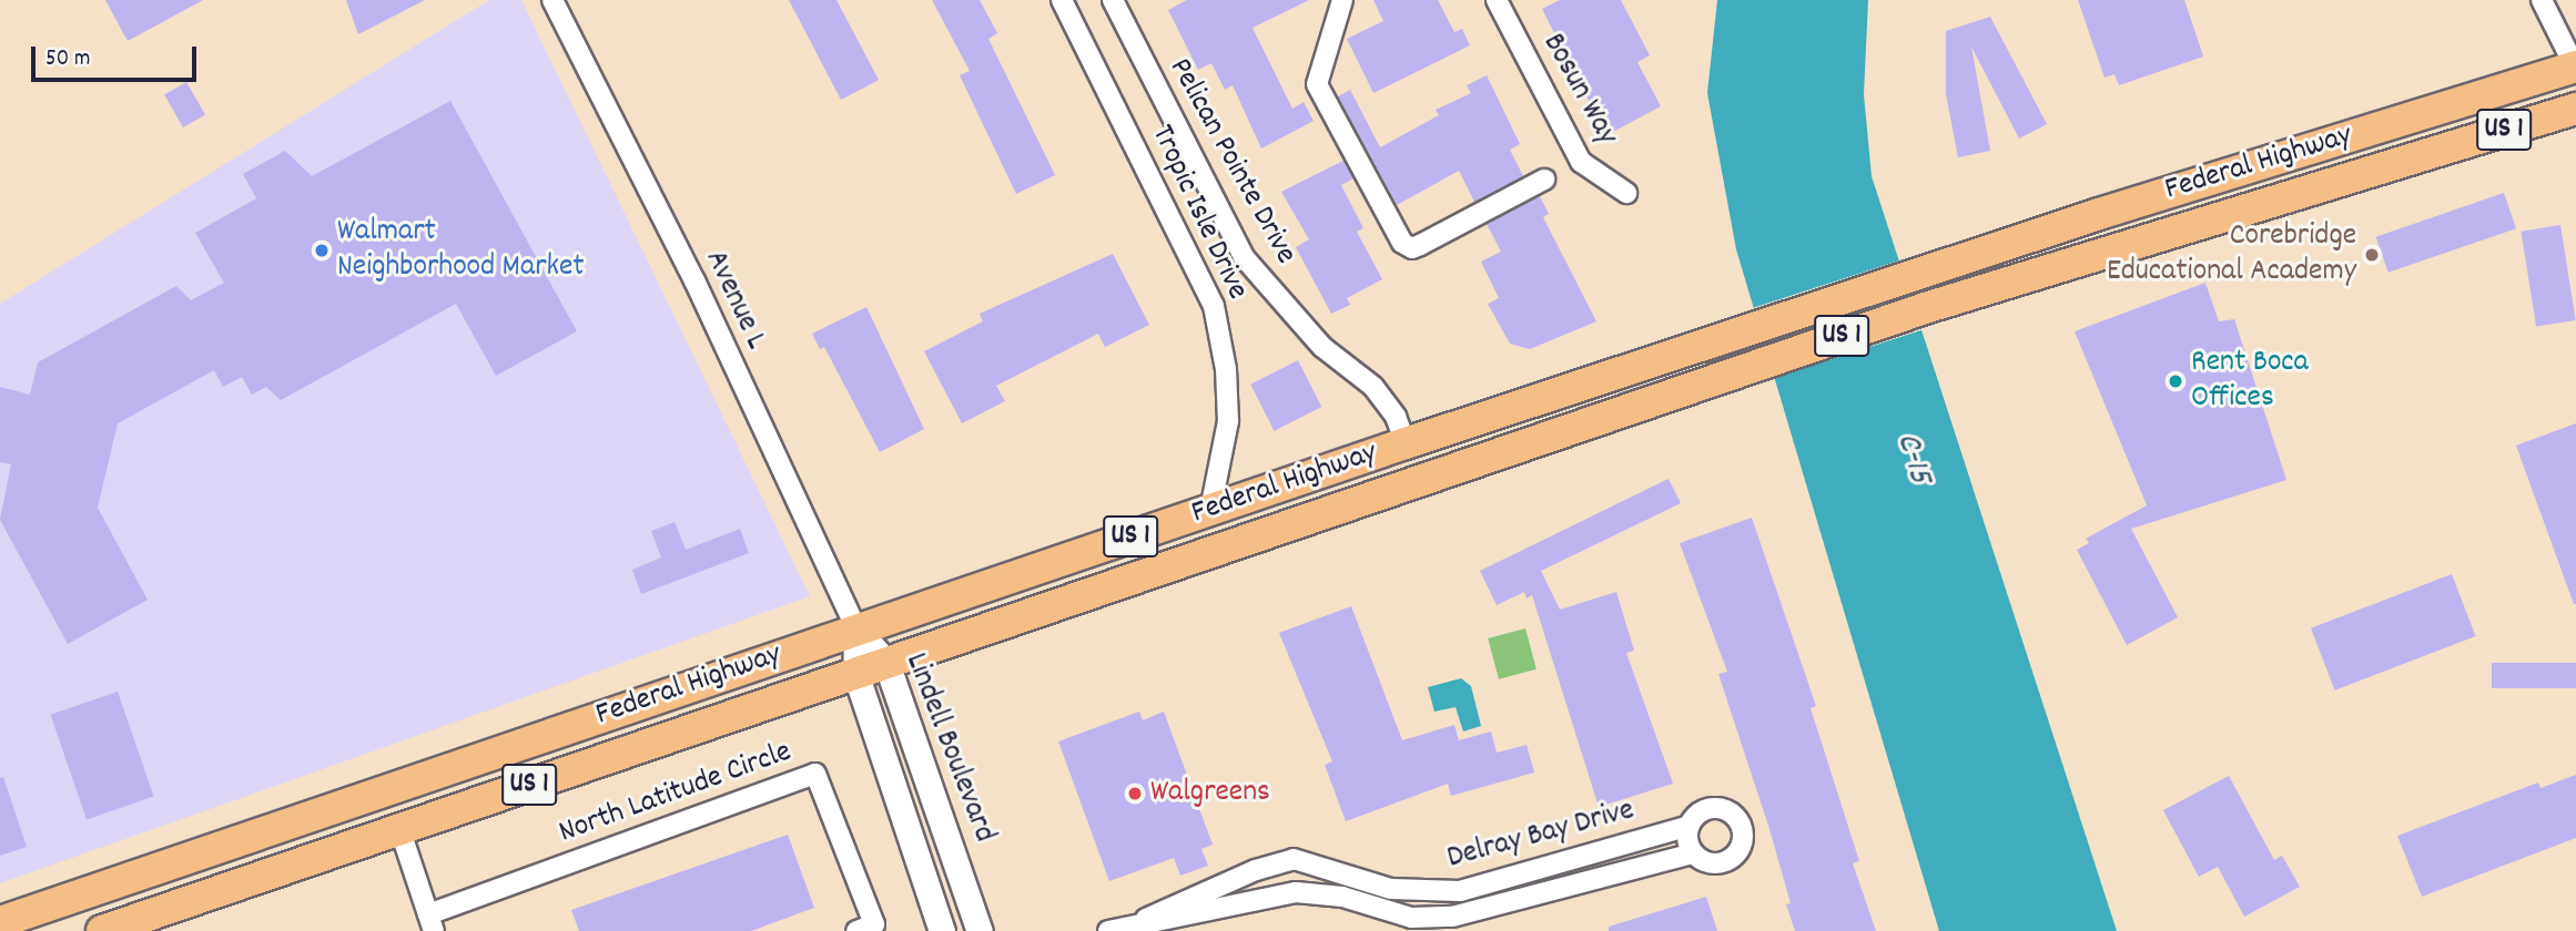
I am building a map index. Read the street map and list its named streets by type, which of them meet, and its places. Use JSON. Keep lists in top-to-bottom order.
{
  "streets": {
    "main road": ["US 1", "Federal Highway"],
    "street": [
      "Bosun Way",
      "Pelican Pointe Drive",
      "Tropic Isle Drive",
      "Avenue L",
      "Lindell Boulevard",
      "North Latitude Circle",
      "Delray Bay Drive"
    ]
  },
  "crossings": [
    ["Pelican Pointe Drive", "Federal Highway"],
    ["Federal Highway", "Tropic Isle Drive"],
    ["Federal Highway", "Avenue L"],
    ["Federal Highway", "Lindell Boulevard"],
    ["Avenue L", "Lindell Boulevard"]
  ],
  "water": ["C-15"],
  "places": [
    "Walmart Neighborhood Market",
    "Corebridge Educational Academy",
    "Rent Boca Offices",
    "Walgreens"
  ],
  "scale_bar": "50 m"
}
